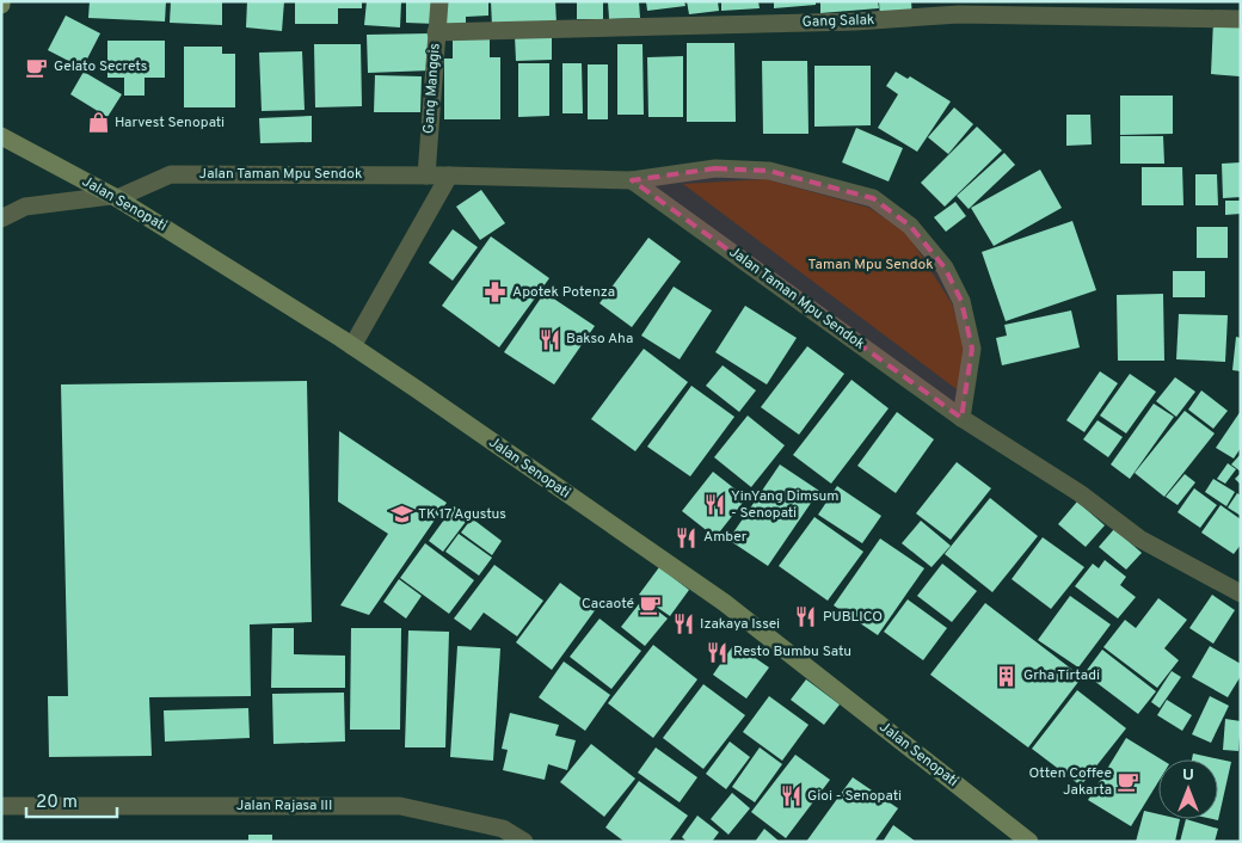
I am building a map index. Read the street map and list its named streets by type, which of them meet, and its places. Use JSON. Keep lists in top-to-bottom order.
{
  "streets": {
    "main road": ["Jalan Senopati"],
    "street": [
      "Gang Salak",
      "Gang Manggis",
      "Jalan Taman Mpu Sendok",
      "Jalan Rajasa III"
    ]
  },
  "crossings": [
    ["Gang Salak", "Gang Manggis"],
    ["Gang Manggis", "Jalan Taman Mpu Sendok"],
    ["Jalan Taman Mpu Sendok", "Jalan Senopati"]
  ],
  "parks": ["Taman Mpu Sendok"],
  "places": {
    "cafe": ["Gelato Secrets", "Cacaoté", "Otten Coffee Jakarta"],
    "shop": ["Harvest Senopati"],
    "pharmacy": ["Apotek Potenza"],
    "restaurant": [
      "Bakso Aha",
      "YinYang Dimsum - Senopati",
      "Amber",
      "PUBLICO",
      "Izakaya Issei",
      "Resto Bumbu Satu",
      "Gioi - Senopati"
    ],
    "school or university": ["TK 17 Agustus"],
    "building": ["Grha Tirtadi"]
  },
  "scale_bar": "20 m",
  "north": "top"
}
